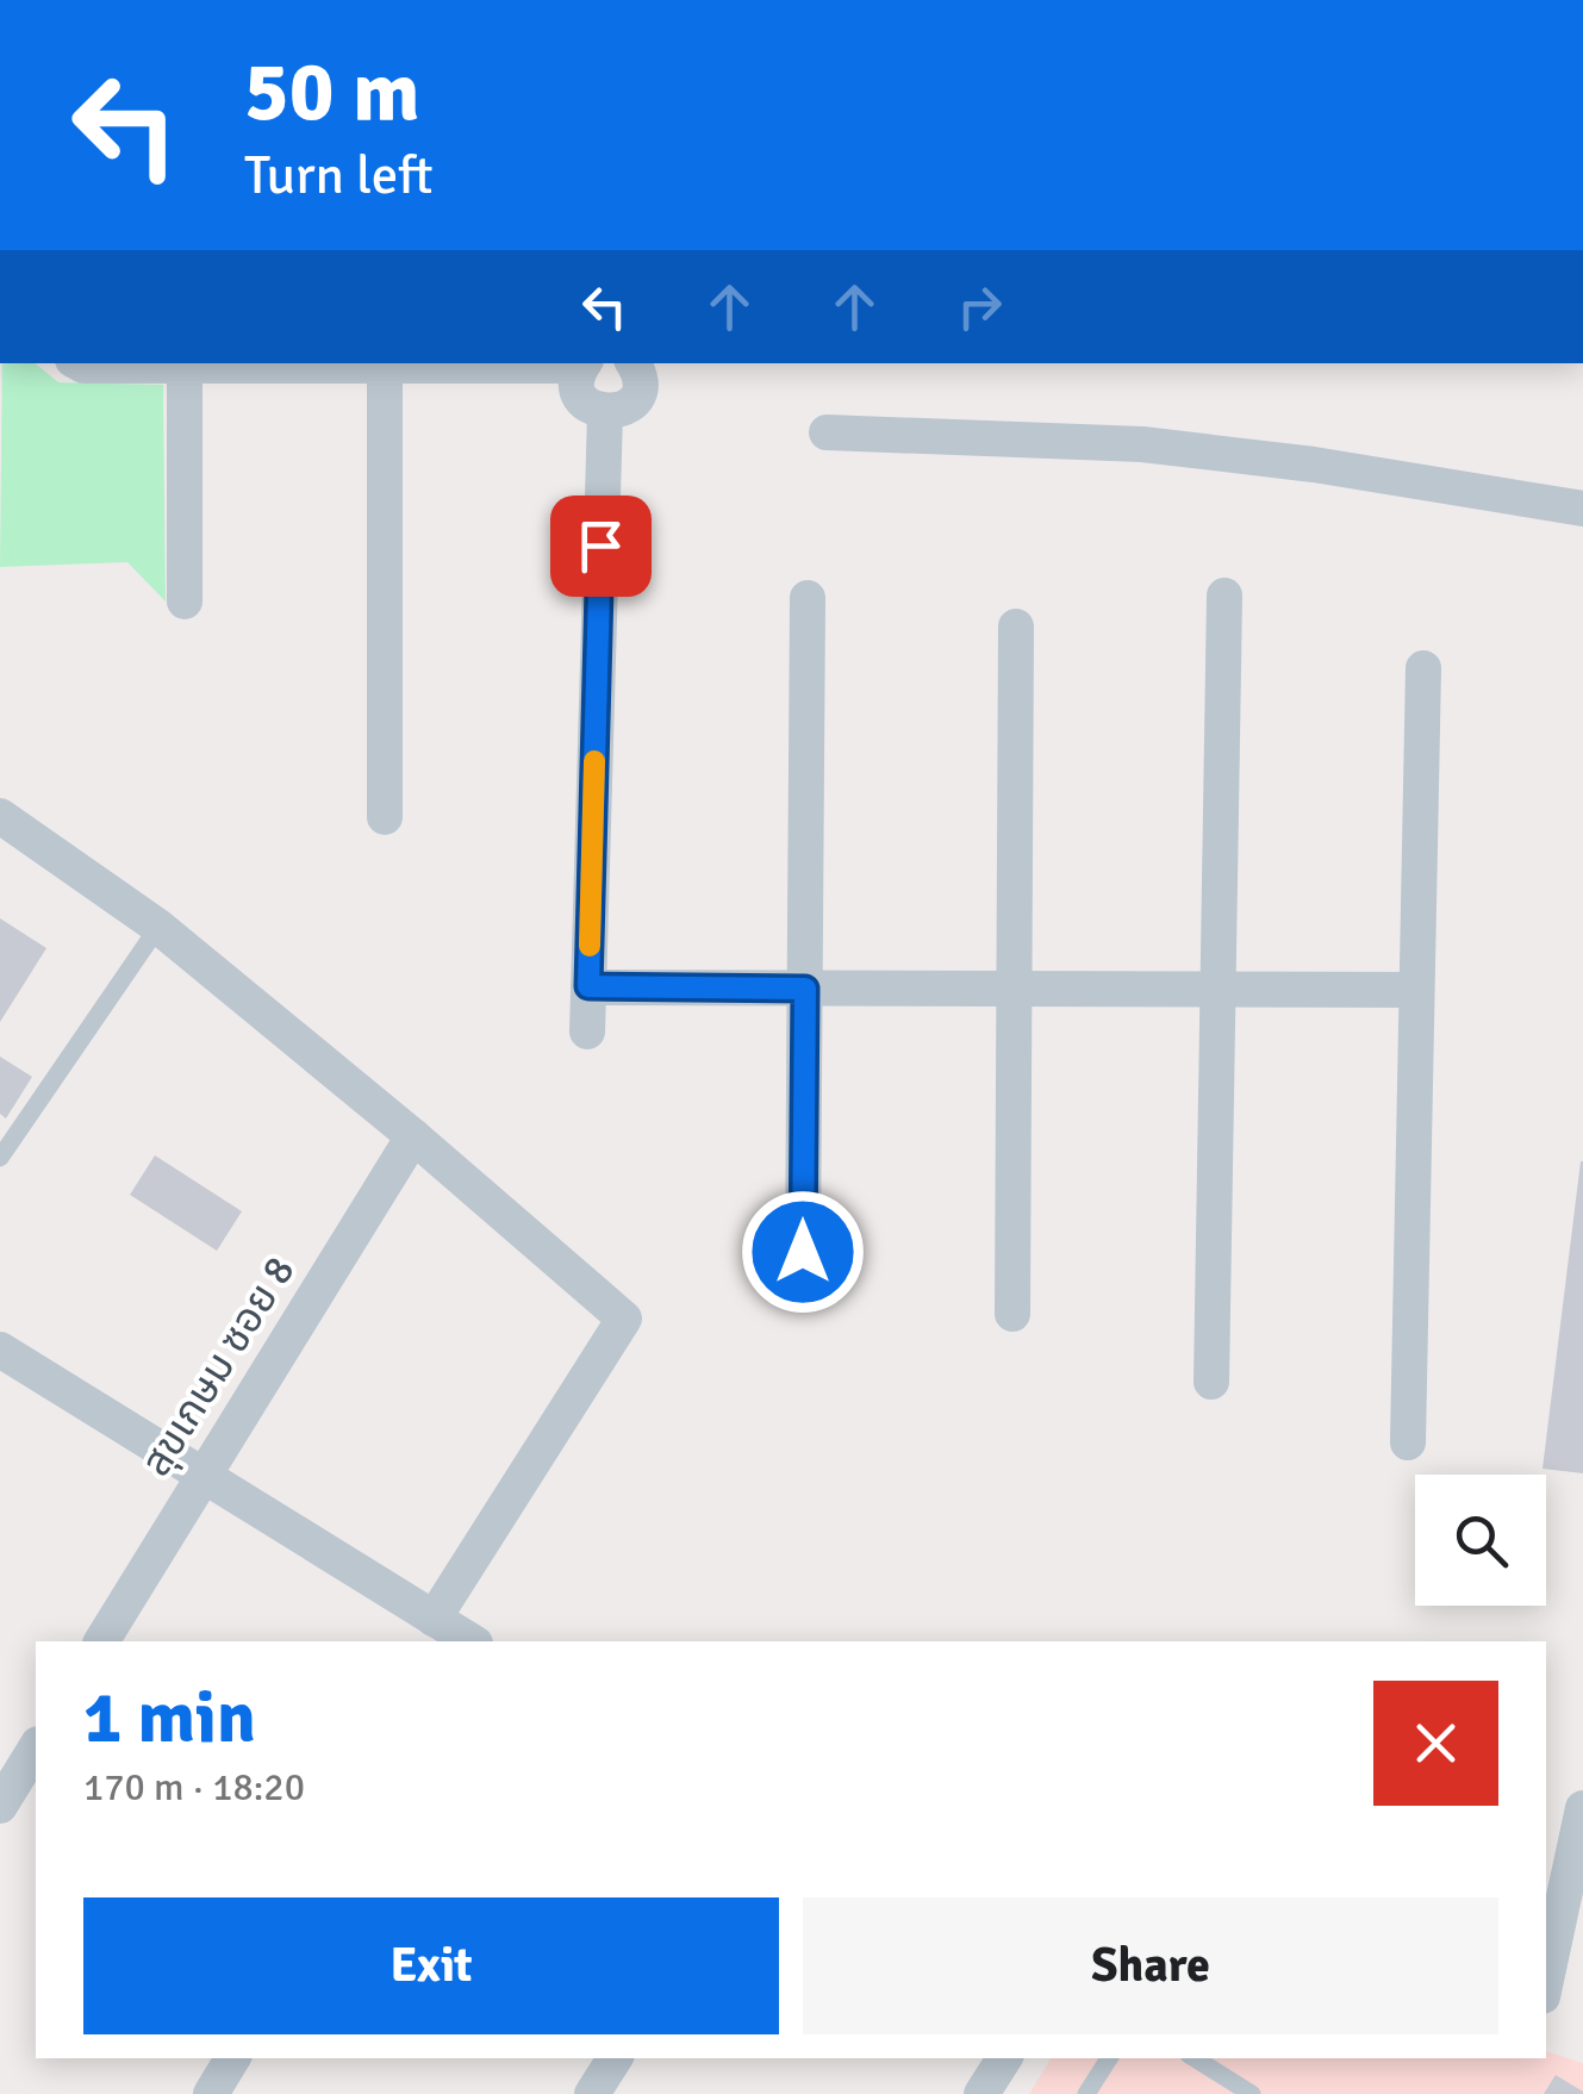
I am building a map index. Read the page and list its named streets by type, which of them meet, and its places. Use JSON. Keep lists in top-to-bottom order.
{
  "streets": {
    "street": ["สุขเกษม ซอย 8"]
  },
  "page": {
    "turn": ["50 m", "Turn left"],
    "heading": ["1 min", "170 m · 18:20"],
    "buttons": ["Exit", "Share"]
  }
}
